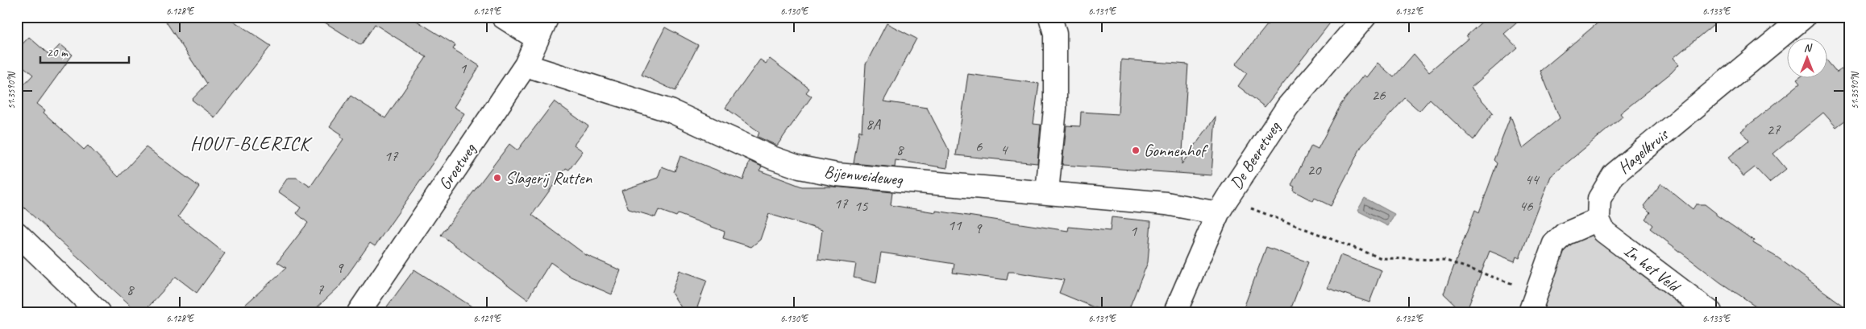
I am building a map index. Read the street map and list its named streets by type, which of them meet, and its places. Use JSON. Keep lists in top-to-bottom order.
{
  "streets": {
    "street": [
      "Hagelkruis",
      "De Beeretweg",
      "Groetweg",
      "Bijenweideweg",
      "In het Veld"
    ]
  },
  "crossings": [
    ["Hagelkruis", "In het Veld"],
    ["De Beeretweg", "Bijenweideweg"],
    ["Groetweg", "Bijenweideweg"]
  ],
  "districts": ["HOUT-BLERICK"],
  "places": ["Gonnenhof", "Slagerij Rutten"],
  "house_numbers": [
    "1",
    "26",
    "8A",
    "27",
    "6",
    "8",
    "4",
    "17",
    "20",
    "44",
    "17",
    "15",
    "46",
    "11",
    "9",
    "1",
    "9",
    "8",
    "7"
  ],
  "scale_bar": "20 m",
  "north": "top",
  "coordinates": [
    "6.128°E",
    "6.129°E",
    "6.130°E",
    "6.131°E",
    "6.132°E",
    "6.133°E",
    "51.3590°N"
  ]
}
